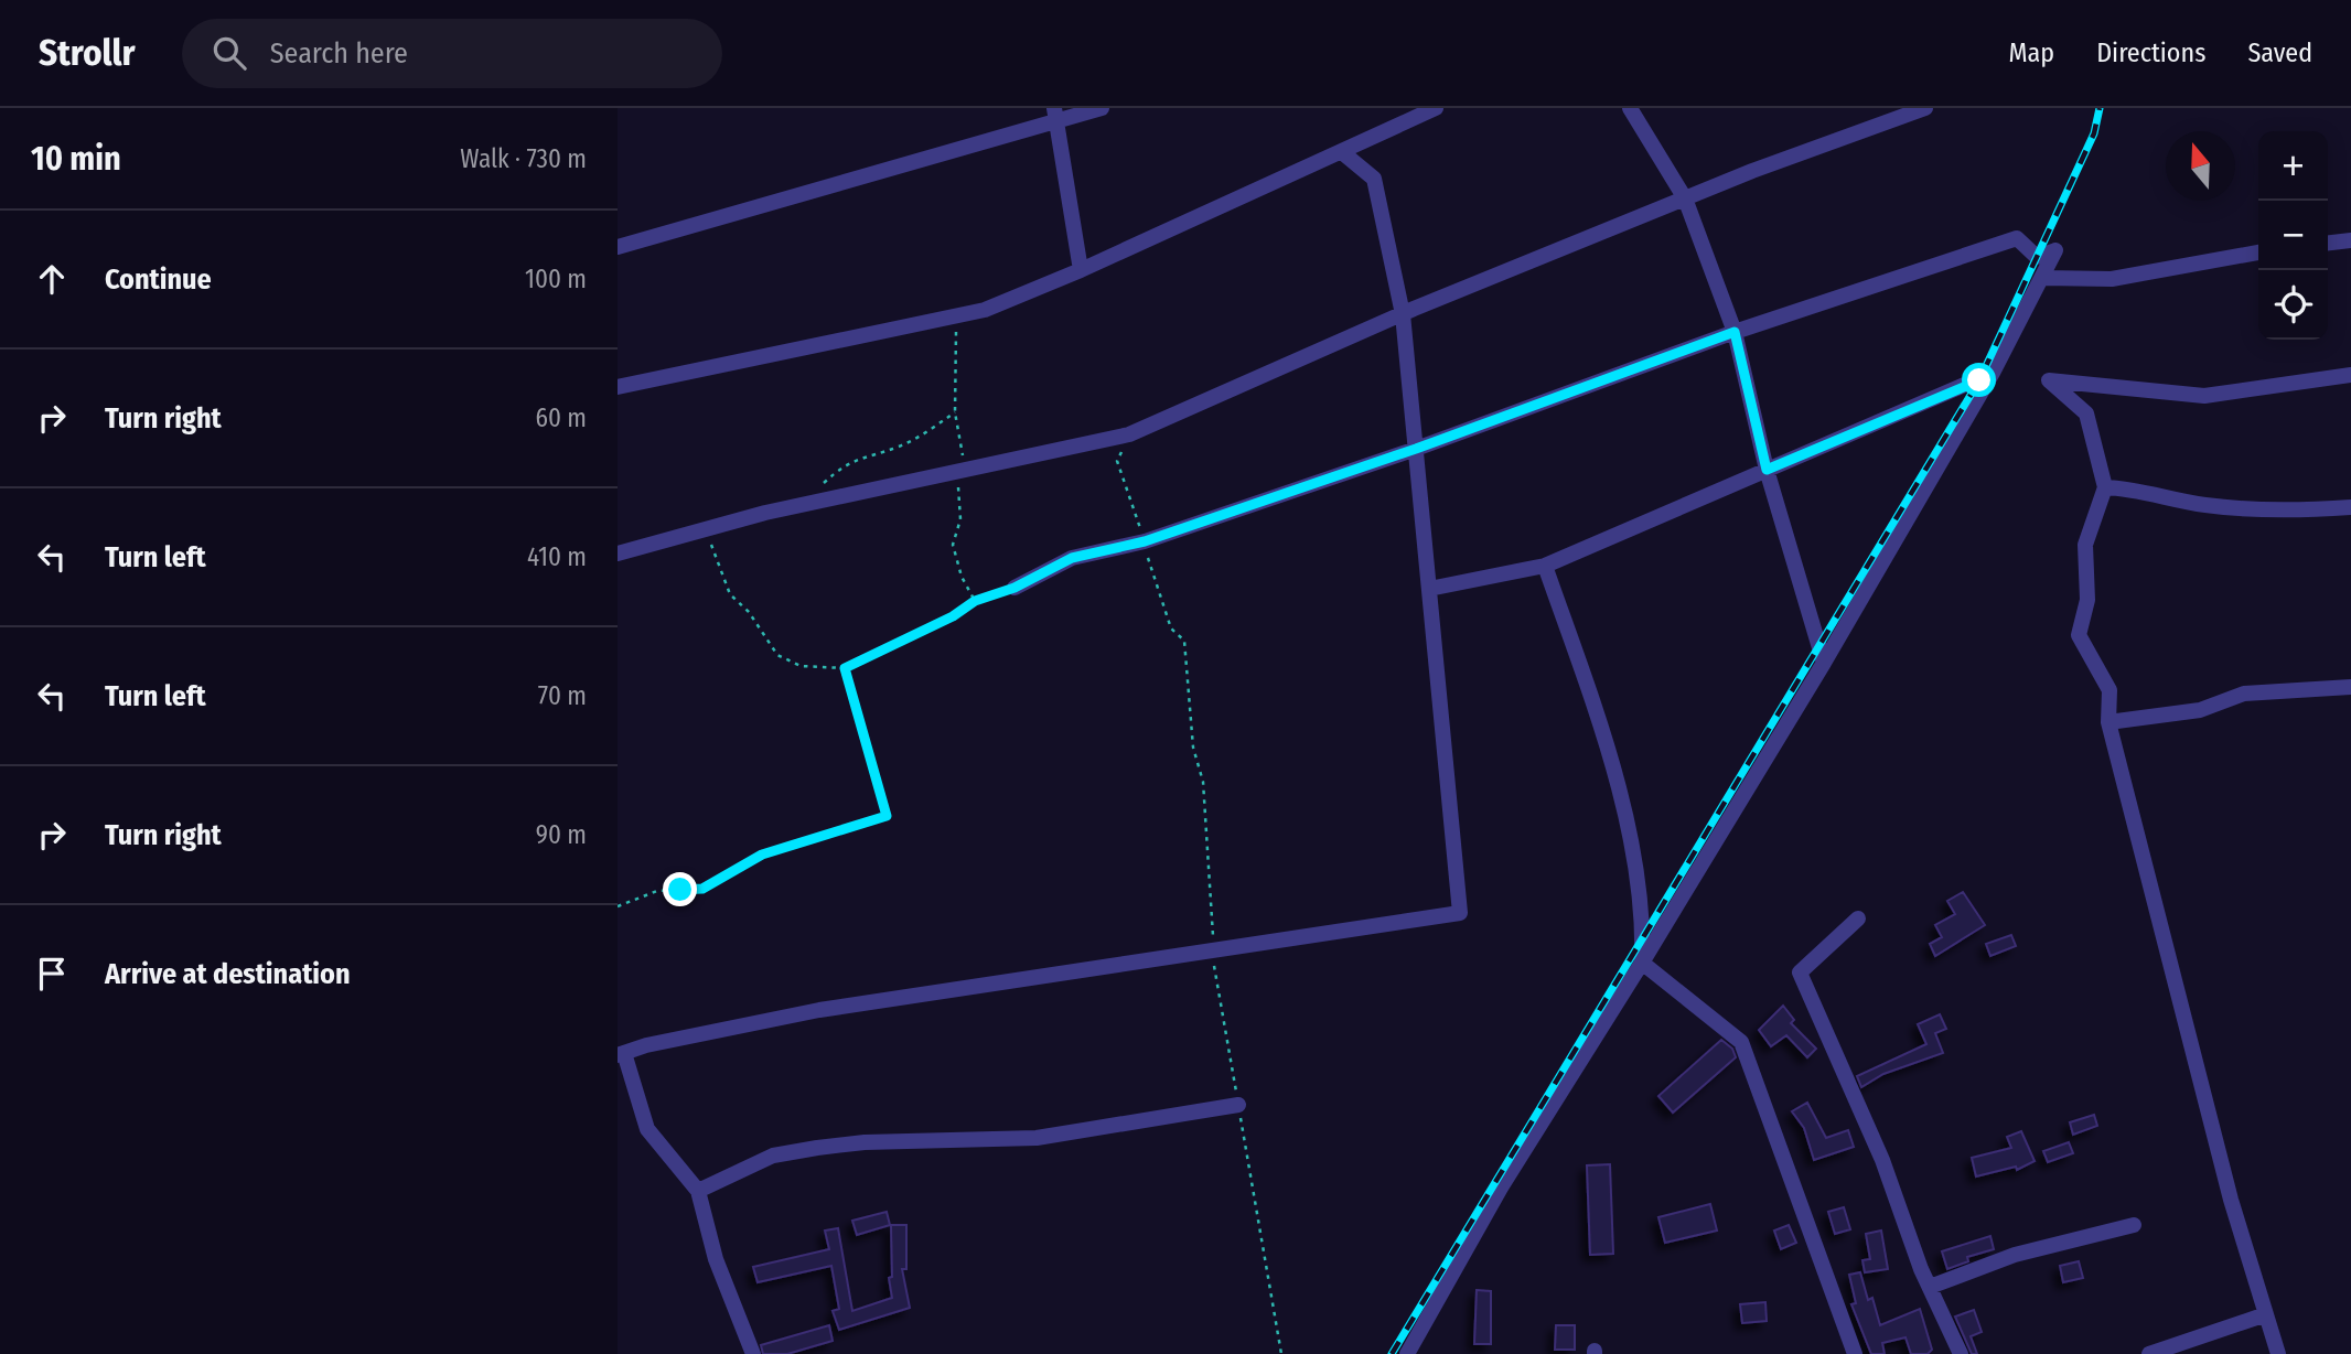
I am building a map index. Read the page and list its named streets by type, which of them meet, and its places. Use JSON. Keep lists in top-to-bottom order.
{
  "north": "top",
  "page": {
    "header": "Strollr",
    "search": "Search here",
    "nav": ["Map", "Directions", "Saved"],
    "heading": ["10 min", "Walk · 730 m"],
    "map_buttons": ["+", "−"],
    "list": [
      ["Continue", "100 m"],
      ["Turn right", "60 m"],
      ["Turn left", "410 m"],
      ["Turn left", "70 m"],
      ["Turn right", "90 m"],
      "Arrive at destination"
    ]
  }
}
